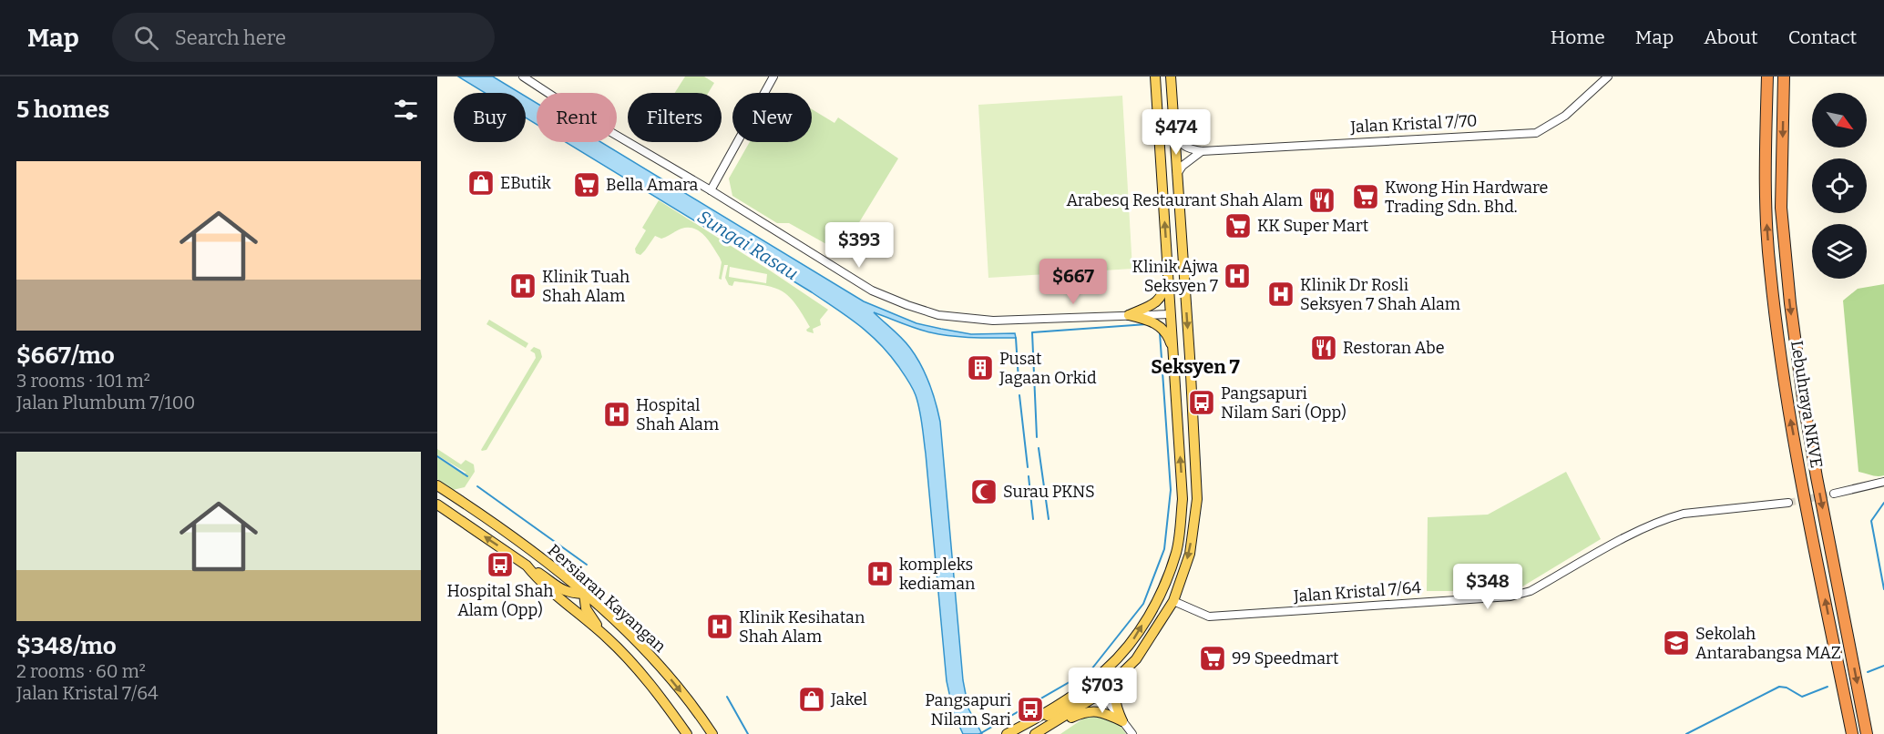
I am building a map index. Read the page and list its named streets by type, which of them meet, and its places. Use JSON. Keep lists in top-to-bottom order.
{
  "streets": {
    "highway": ["Lebuhraya NKVE"],
    "main road": ["Persiaran Kayangan"],
    "street": ["Jalan Kristal 7/70", "Jalan Kristal 7/64"]
  },
  "districts": ["Seksyen 7"],
  "water": ["Sungai Rasau"],
  "places": {
    "shop": ["EButik", "Jakel"],
    "supermarket": [
      "Bella Amara",
      "Kwong Hin Hardware Trading Sdn. Bhd.",
      "KK Super Mart",
      "99 Speedmart"
    ],
    "restaurant": ["Arabesq Restaurant Shah Alam", "Restoran Abe"],
    "hospital": [
      "Klinik Ajwa Seksyen 7",
      "Klinik Tuah Shah Alam",
      "Klinik Dr Rosli Seksyen 7 Shah Alam",
      "Hospital Shah Alam",
      "kompleks kediaman",
      "Klinik Kesihatan Shah Alam"
    ],
    "building": ["Pusat Jagaan Orkid"],
    "bus stop": ["Pangsapuri Nilam Sari (Opp)", "Hospital Shah Alam (Opp)", "Pangsapuri Nilam Sari"],
    "mosque": ["Surau PKNS"],
    "school or university": ["Sekolah Antarabangsa MAZ"]
  },
  "north": "bottom right",
  "page": {
    "header": "Map",
    "search": "Search here",
    "nav": [
      "Home",
      "Map",
      "About",
      "Contact"
    ],
    "heading": "5 homes",
    "chip": [
      "Buy",
      "Rent",
      "Filters",
      "New"
    ],
    "price": [
      "$474",
      "$393",
      "$667",
      "$348",
      "$703"
    ],
    "list": [
      {
        "name": "$667/mo",
        "note": "3 rooms · 101 m² · Jalan Plumbum 7/100"
      },
      {
        "name": "$348/mo",
        "note": "2 rooms · 60 m² · Jalan Kristal 7/64"
      }
    ]
  }
}
